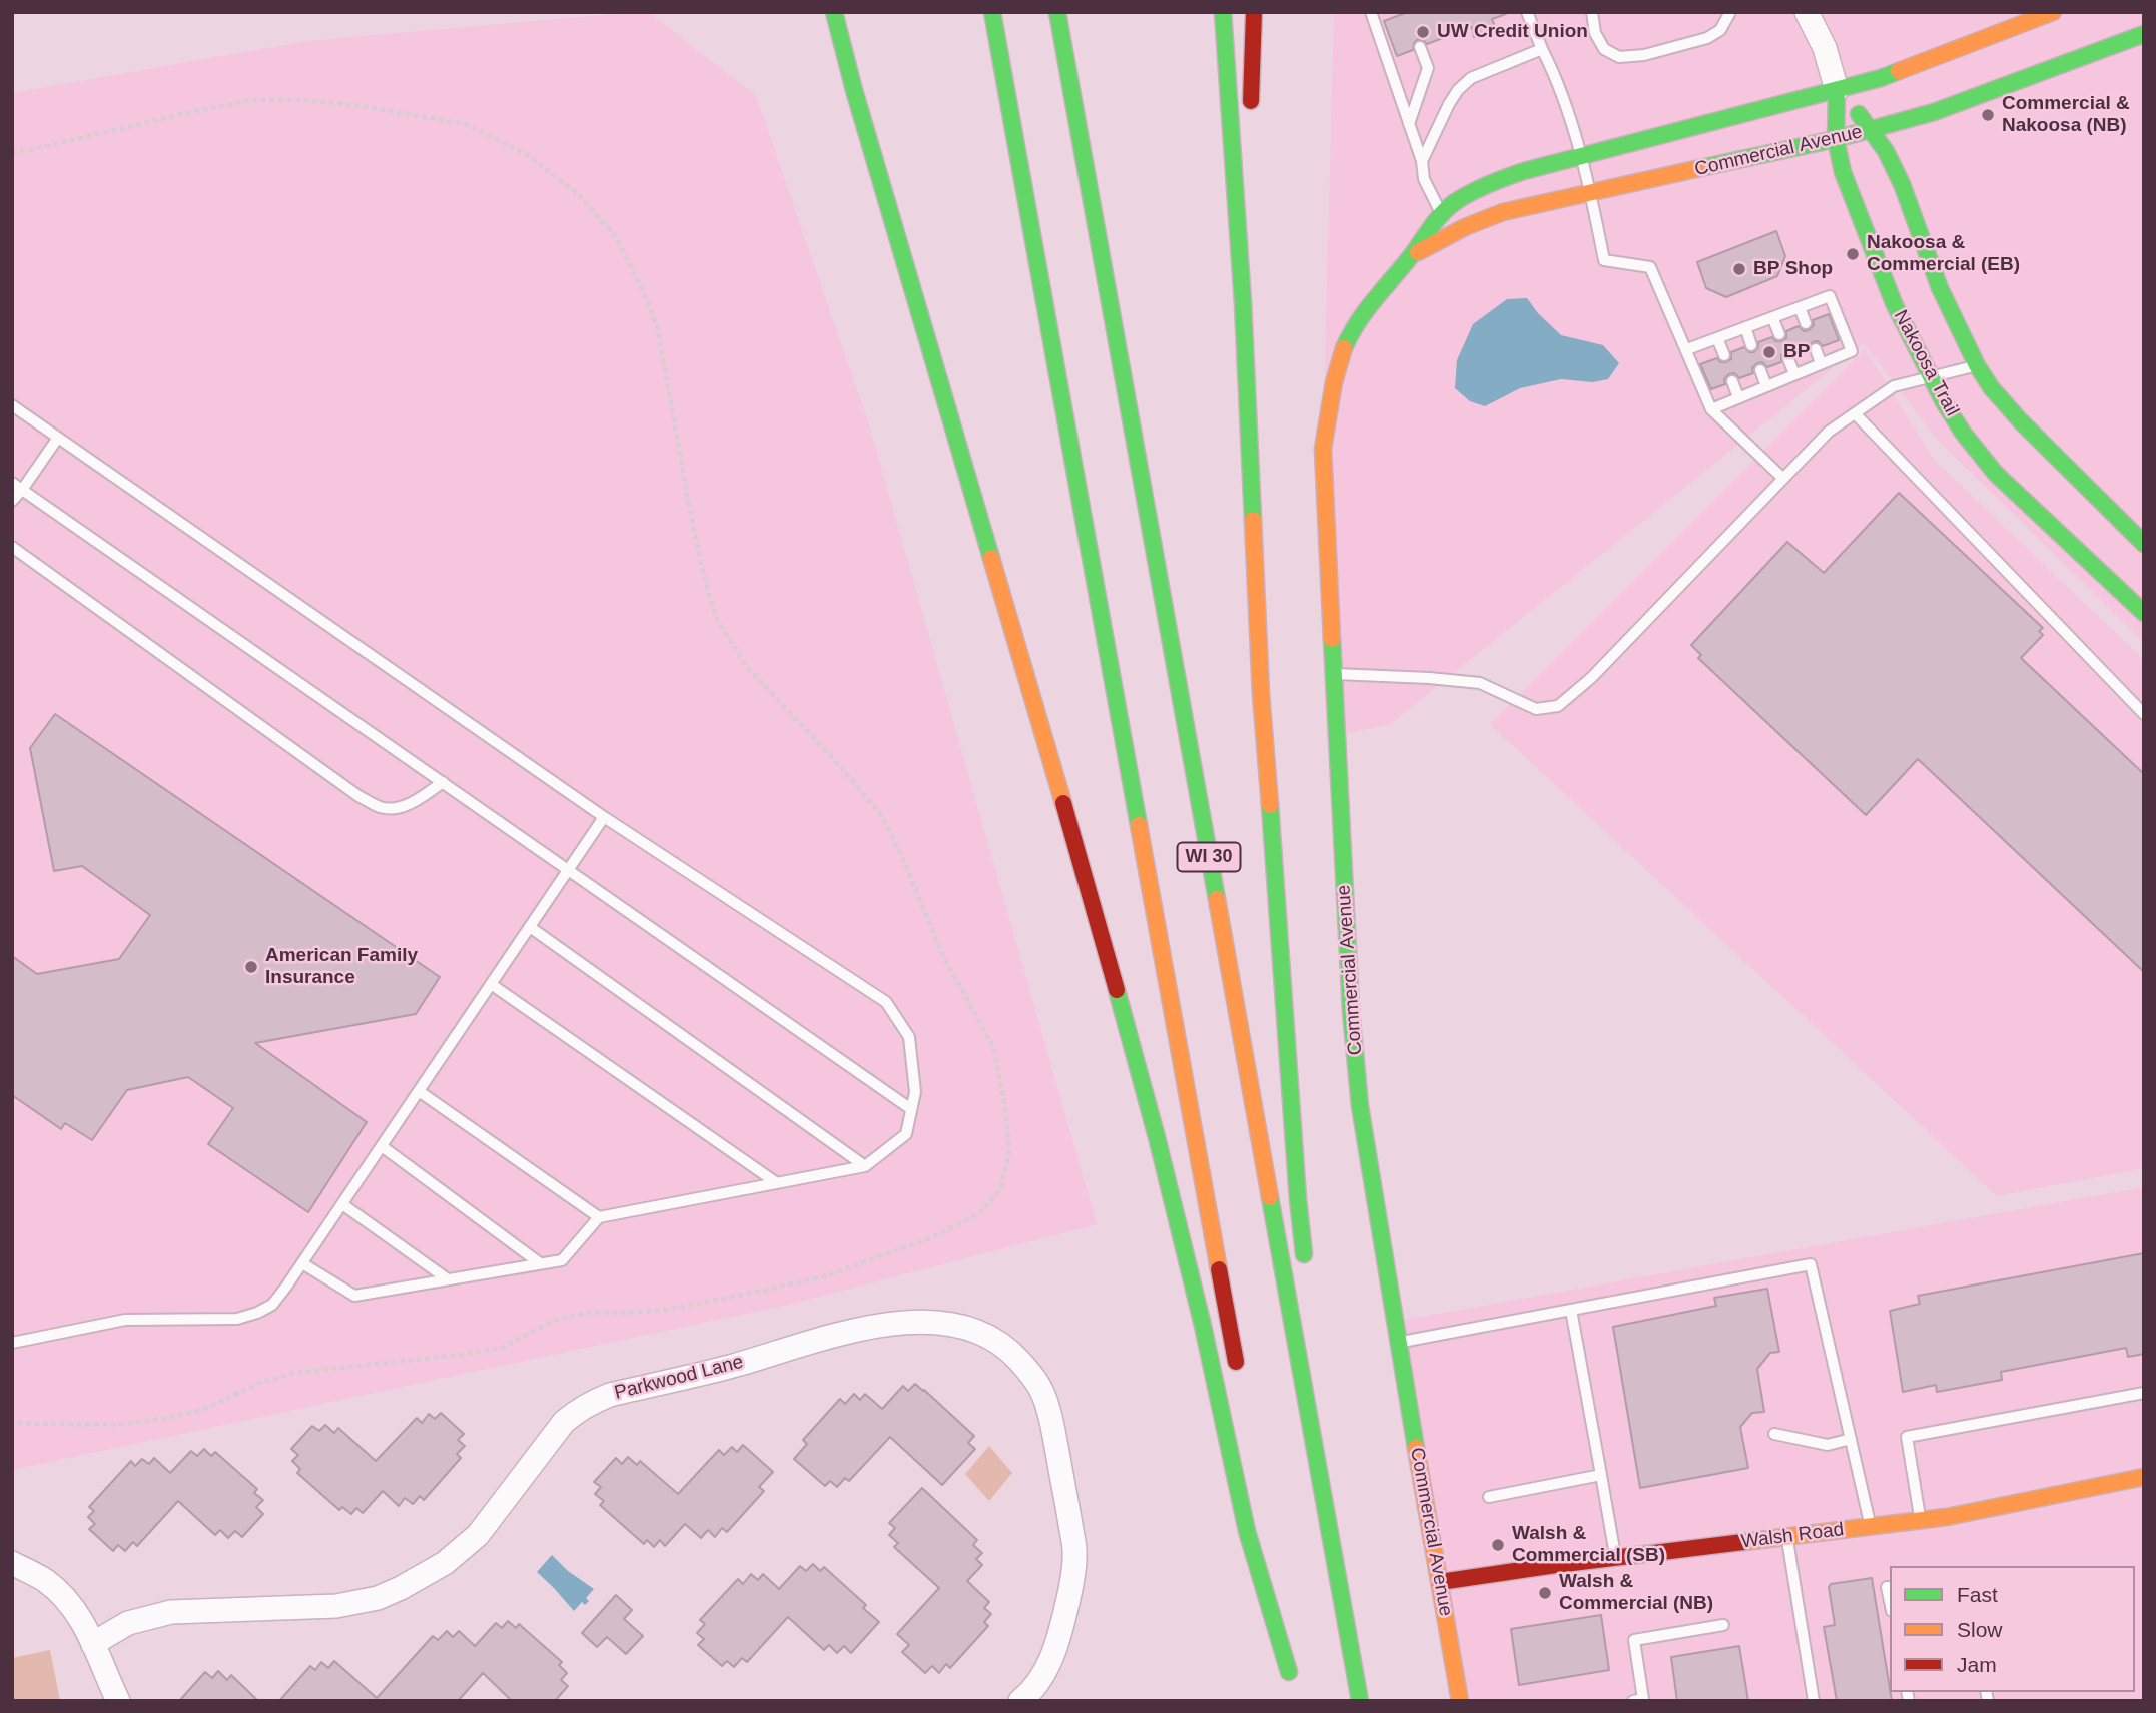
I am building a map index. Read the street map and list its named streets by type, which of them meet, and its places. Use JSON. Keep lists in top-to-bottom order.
{
  "streets": {
    "main road": [
      "Commercial Avenue",
      "Nakoosa Trail",
      "WI 30",
      "Walsh Road"
    ],
    "street": ["Parkwood Lane"]
  },
  "crossings": [
    ["Commercial Avenue", "Nakoosa Trail"],
    ["Commercial Avenue", "Walsh Road"]
  ],
  "places": [
    "UW Credit Union",
    "Commercial & Nakoosa (NB)",
    "Nakoosa & Commercial (EB)",
    "BP Shop",
    "BP",
    "American Family Insurance",
    "Walsh & Commercial (SB)",
    "Walsh & Commercial (NB)"
  ],
  "legend": ["Fast", "Slow", "Jam"]
}
